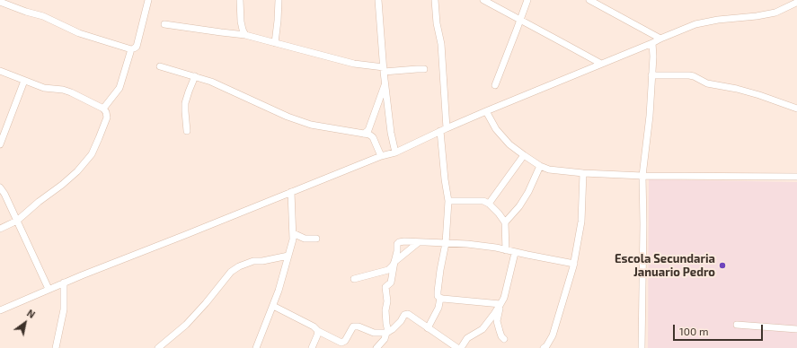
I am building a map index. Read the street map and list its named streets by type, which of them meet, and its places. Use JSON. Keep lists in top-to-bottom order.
{
  "places": ["Escola Secundaria Januario Pedro"],
  "scale_bar": "100 m",
  "north": "top right"
}
